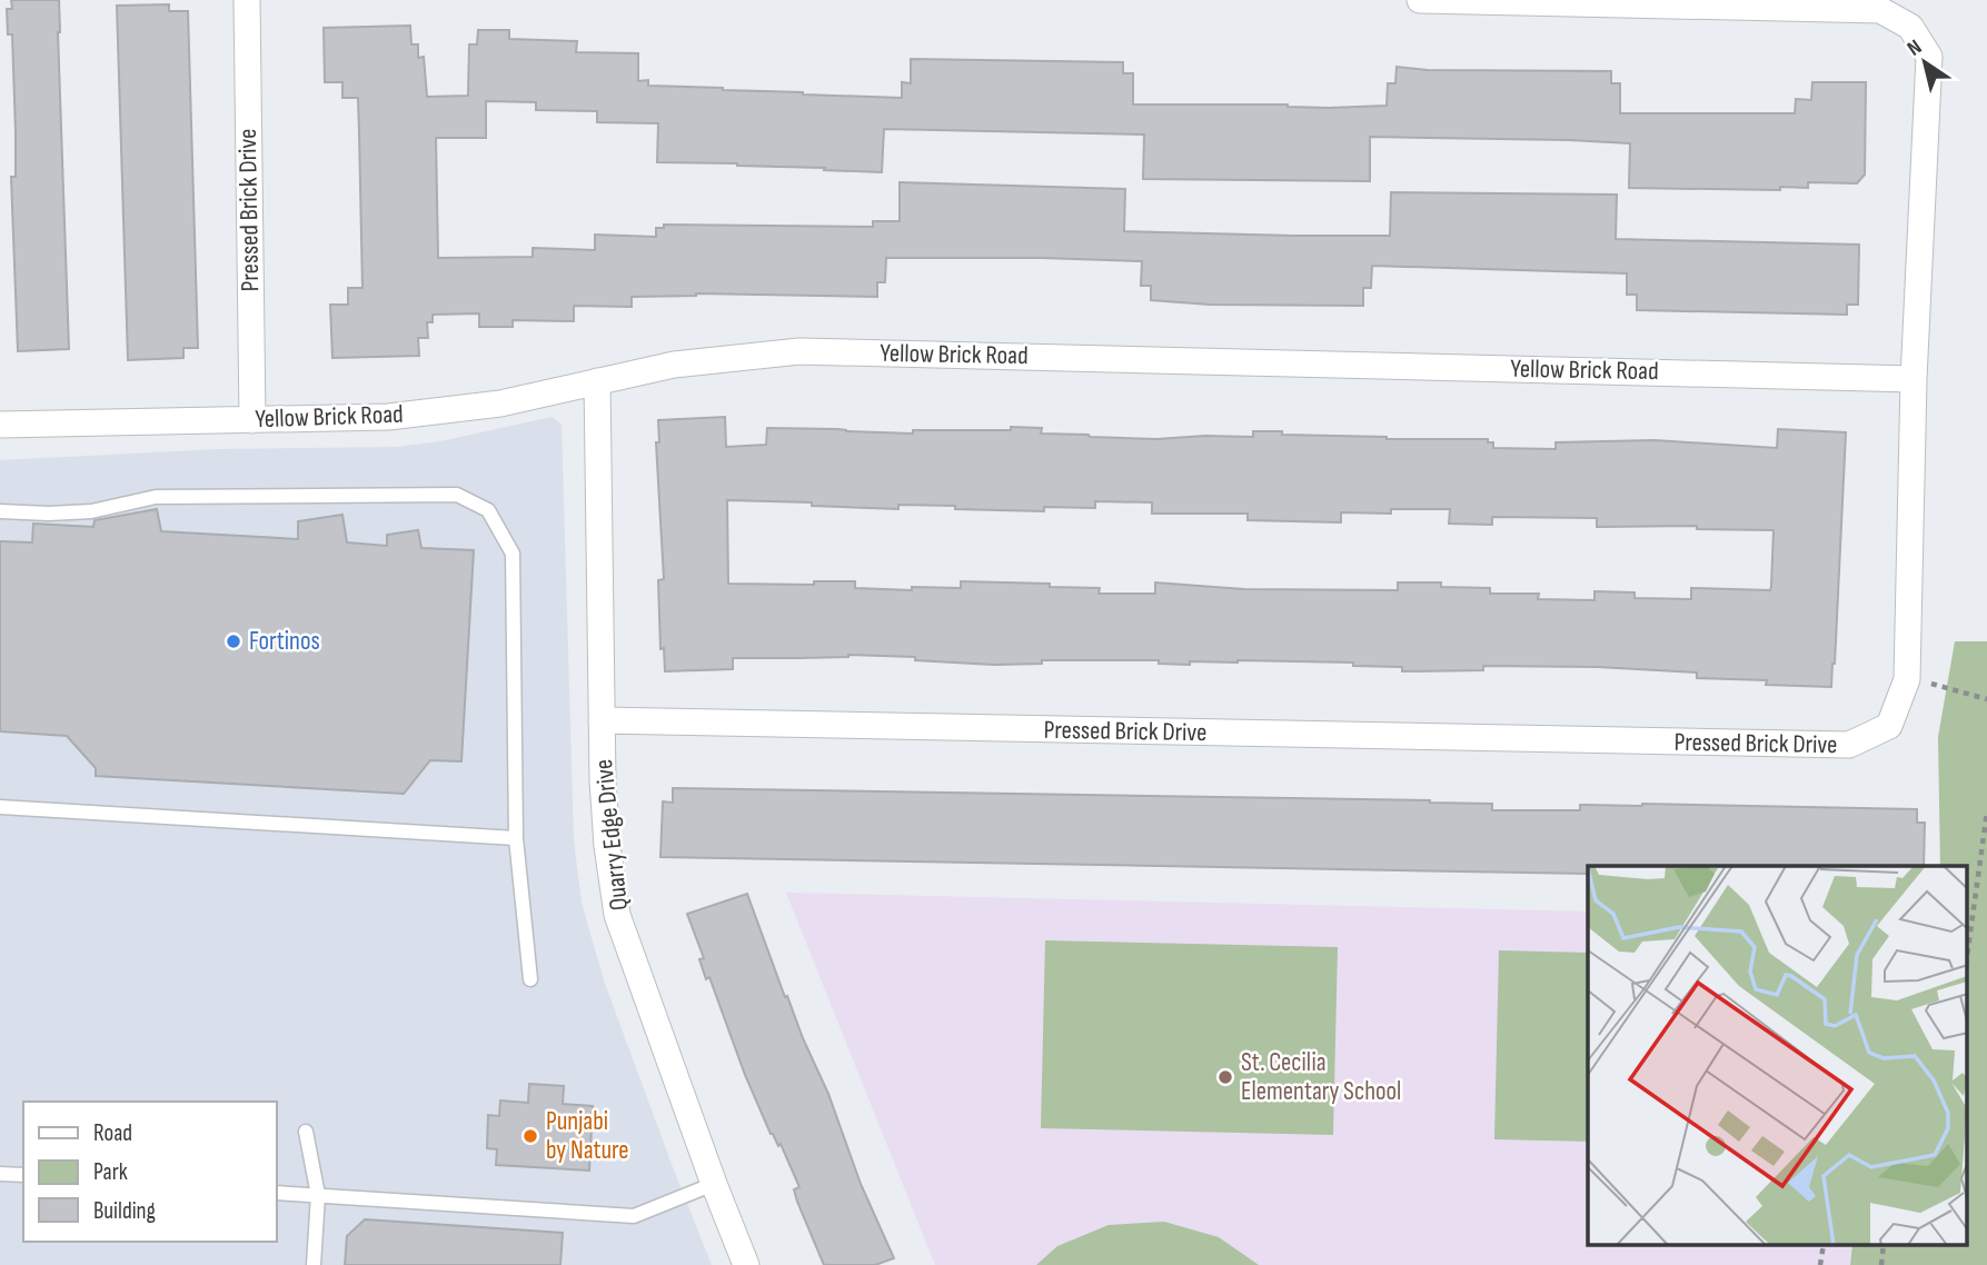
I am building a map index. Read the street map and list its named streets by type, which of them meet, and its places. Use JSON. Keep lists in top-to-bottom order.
{
  "streets": {
    "street": ["Pressed Brick Drive", "Yellow Brick Road", "Quarry Edge Drive"]
  },
  "crossings": [
    ["Pressed Brick Drive", "Yellow Brick Road"],
    ["Pressed Brick Drive", "Quarry Edge Drive"],
    ["Yellow Brick Road", "Quarry Edge Drive"]
  ],
  "places": ["Fortinos", "St. Cecilia Elementary School", "Punjabi by Nature"],
  "legend": ["Road", "Park", "Building"],
  "north": "top left"
}
